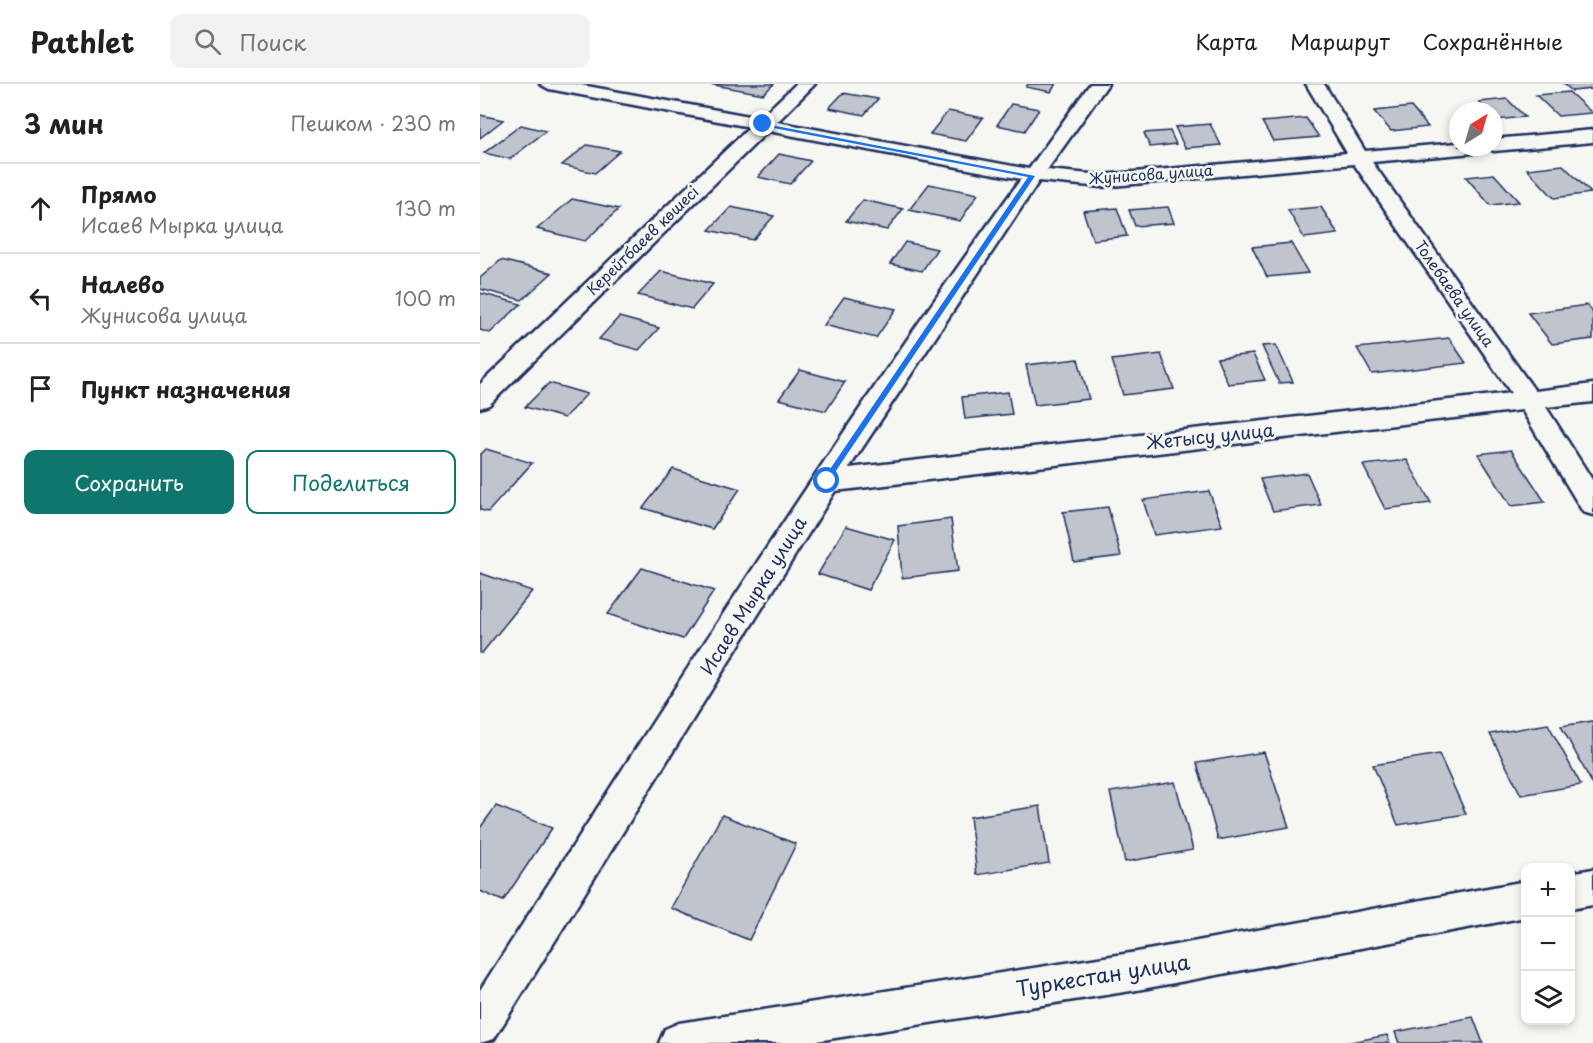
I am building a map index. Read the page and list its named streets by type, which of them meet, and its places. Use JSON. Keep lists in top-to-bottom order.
{
  "streets": {
    "street": [
      "Жунисова улица",
      "Керейтбаеев көшесі",
      "Толебаева улица",
      "Жетысу улица",
      "Исаев Мырка улица",
      "Туркестан улица"
    ]
  },
  "crossings": [
    ["Жунисова улица", "Керейтбаеев көшесі"],
    ["Жунисова улица", "Толебаева улица"],
    ["Жунисова улица", "Исаев Мырка улица"],
    ["Толебаева улица", "Жетысу улица"],
    ["Жетысу улица", "Исаев Мырка улица"]
  ],
  "north": "top right",
  "page": {
    "header": "Pathlet",
    "search": "Поиск",
    "nav": ["Карта", "Маршрут", "Сохранённые"],
    "heading": ["3 мин", "Пешком · 230 m"],
    "list": [
      ["Прямо", "Исаев Мырка улица", "130 m"],
      ["Налево", "Жунисова улица", "100 m"],
      "Пункт назначения"
    ],
    "buttons": ["Сохранить", "Поделиться"],
    "map_buttons": ["+", "−"]
  }
}
